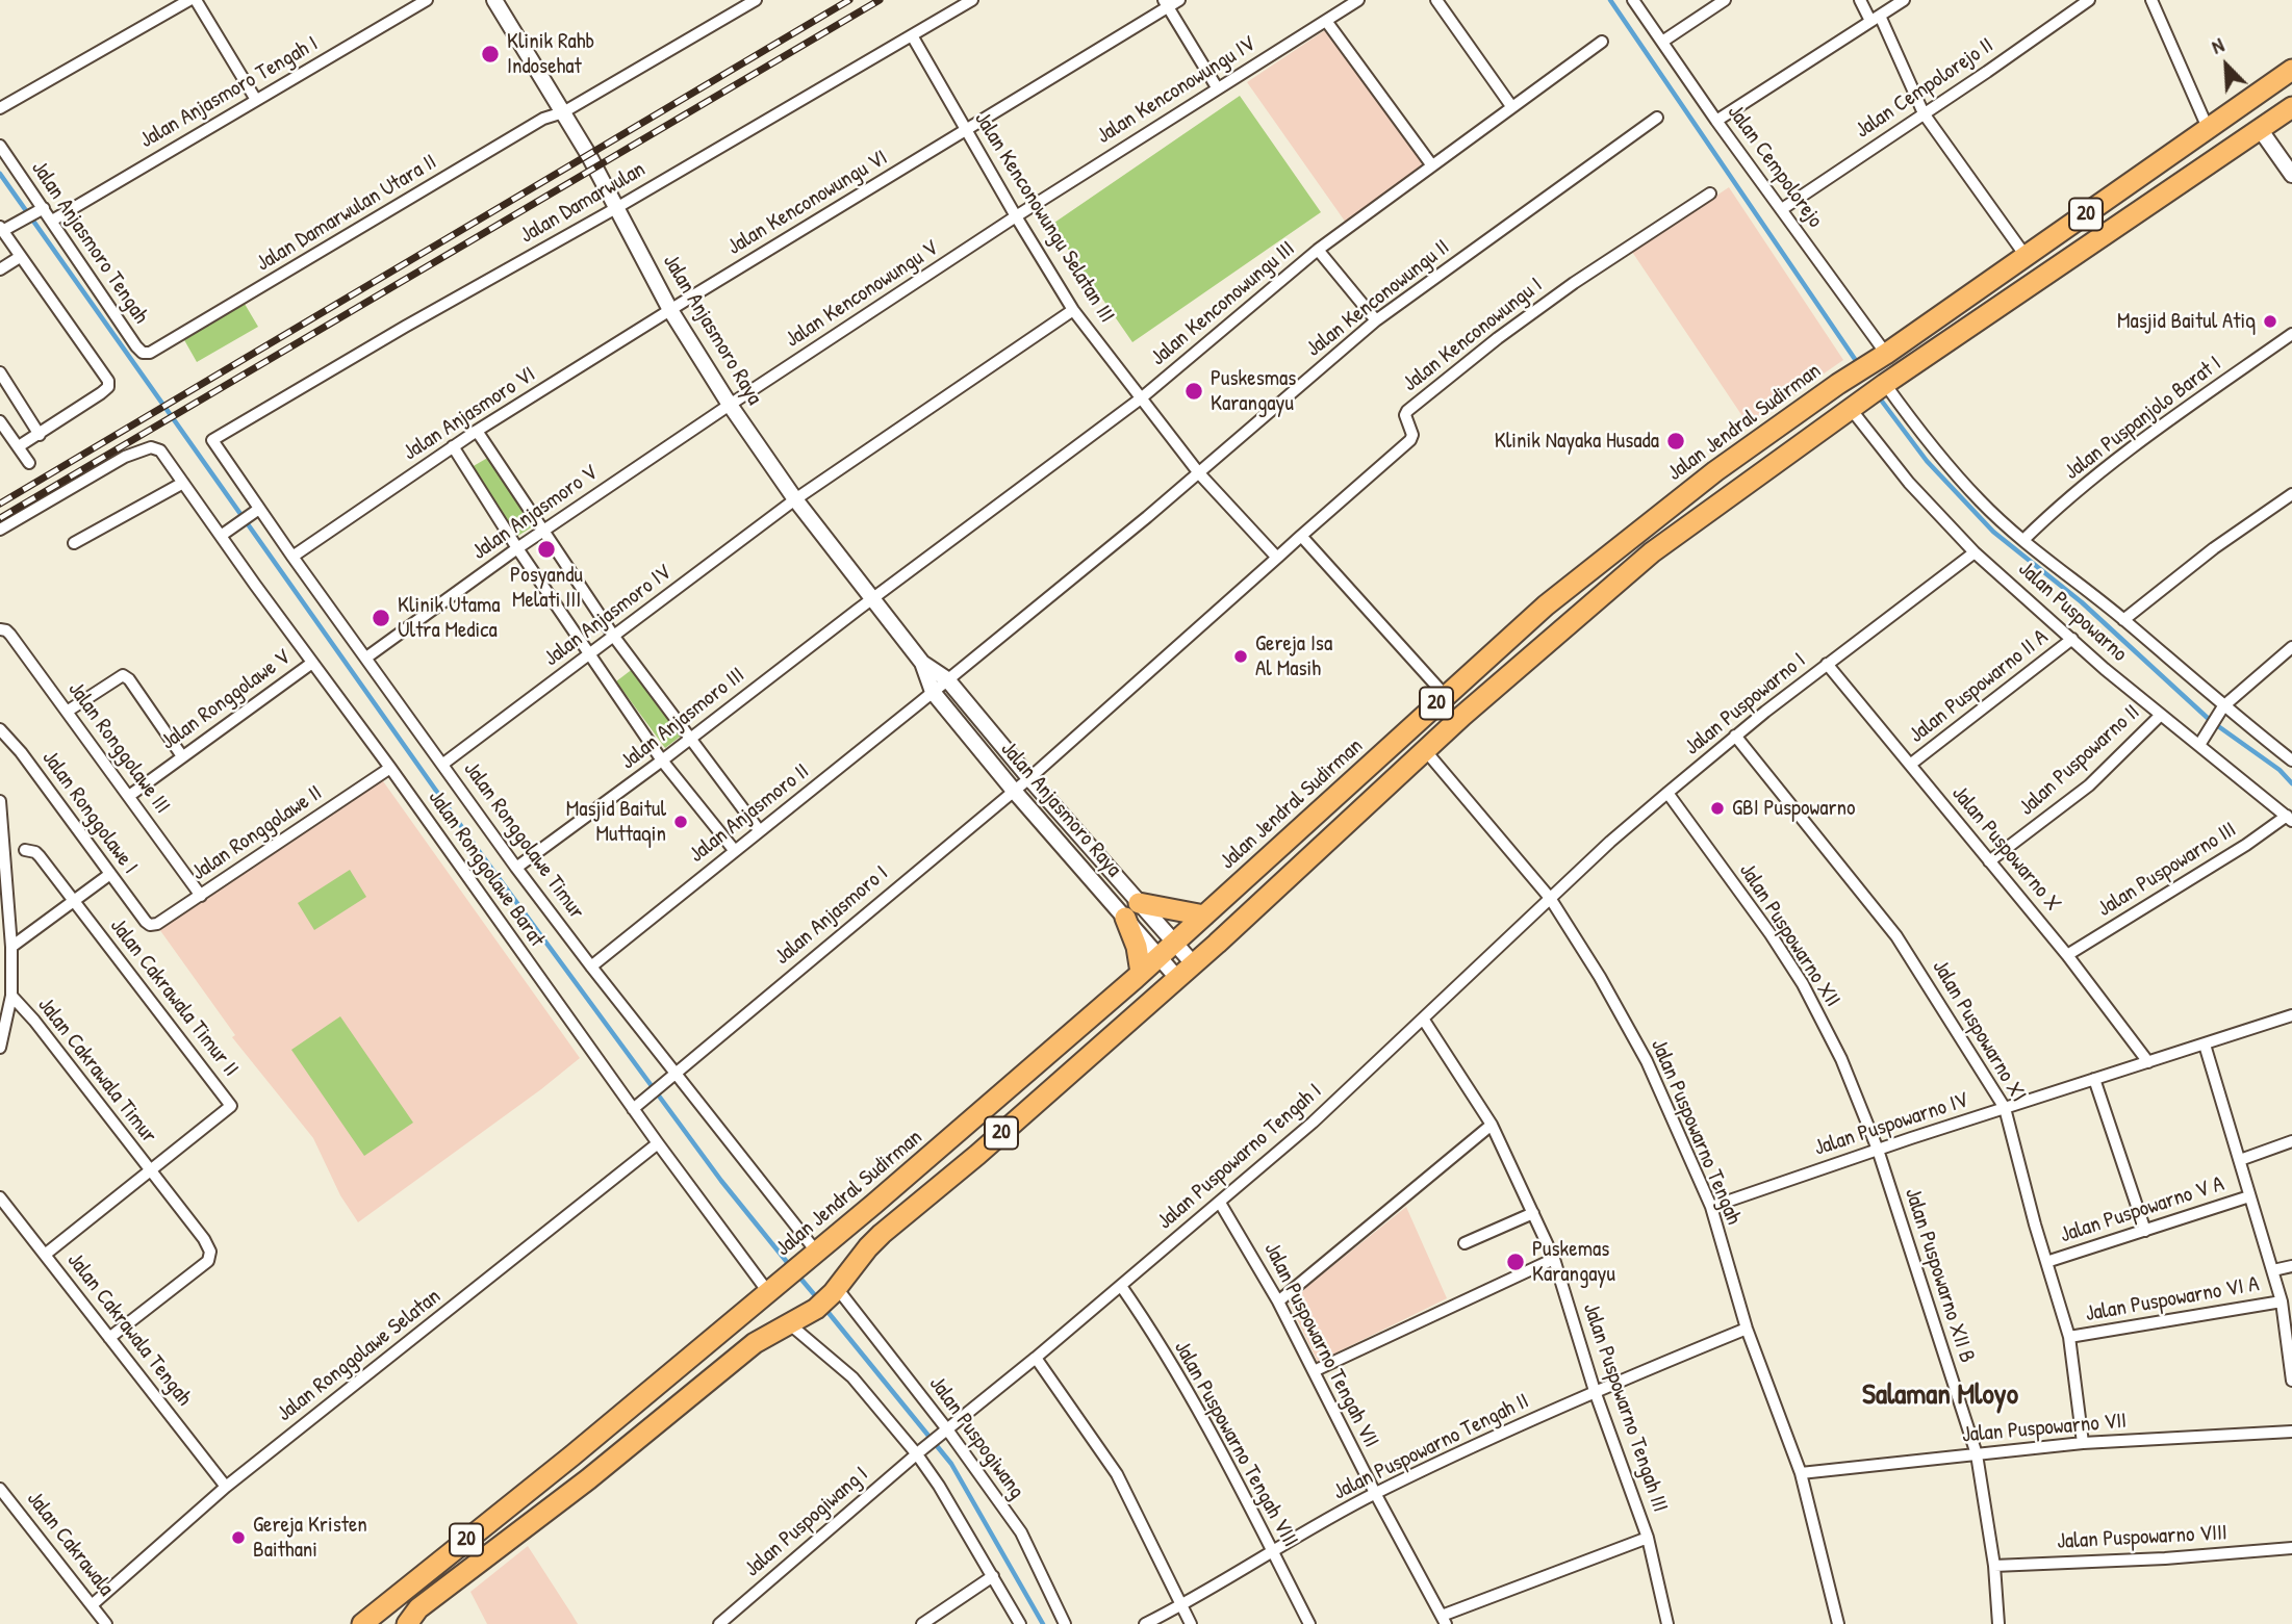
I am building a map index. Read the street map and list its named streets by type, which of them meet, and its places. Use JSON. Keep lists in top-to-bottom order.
{
  "streets": {
    "highway": ["20", "Jalan Jendral Sudirman"],
    "street": [
      "Jalan Cempolorejo II",
      "Jalan Kenconowungu IV",
      "Jalan Anjasmoro Tengah I",
      "Jalan Cempolorejo",
      "Jalan Damarwulan",
      "Jalan Kenconowungu VI",
      "Jalan Damarwulan Utara II",
      "Jalan Kenconowungu Selatan III",
      "Jalan Anjasmoro Tengah",
      "Jalan Kenconowungu V",
      "Jalan Kenconowungu II",
      "Jalan Kenconowungu III",
      "Jalan Anjasmoro Raya",
      "Jalan Kenconowungu I",
      "Jalan Anjasmoro VI",
      "Jalan Puspanjolo Barat I",
      "Jalan Anjasmoro V",
      "Jalan Puspowarno",
      "Jalan Anjasmoro IV",
      "Jalan Puspowarno II A",
      "Jalan Ronggolawe V",
      "Jalan Puspowarno I",
      "Jalan Anjasmoro III",
      "Jalan Ronggolawe III",
      "Jalan Puspowarno II",
      "Jalan Ronggolawe I",
      "Jalan Anjasmoro II",
      "Jalan Ronggolawe II",
      "Jalan Ronggolawe Timur",
      "Jalan Puspowarno X",
      "Jalan Ronggolawe Barat",
      "Jalan Puspowarno III",
      "Jalan Anjasmoro I",
      "Jalan Puspowarno XII",
      "Jalan Cakrawala Timur II",
      "Jalan Puspowarno XI",
      "Jalan Cakrawala Timur",
      "Jalan Puspowarno IV",
      "Jalan Puspowarno Tengah",
      "Jalan Puspowarno Tengah I",
      "Jalan Puspowarno V A",
      "Jalan Puspowarno XII B",
      "Jalan Puspowarno VI A",
      "Jalan Cakrawala Tengah",
      "Jalan Puspowarno Tengah VII",
      "Jalan Ronggolawe Selatan",
      "Jalan Puspowarno Tengah III",
      "Jalan Puspowarno VII",
      "Jalan Puspogiwang",
      "Jalan Puspowarno Tengah VIII",
      "Jalan Puspowarno Tengah II",
      "Jalan Puspogiwang I",
      "Jalan Puspowarno VIII",
      "Jalan Cakrawala"
    ]
  },
  "crossings": [
    ["Jalan Cempolorejo II", "Jalan Cempolorejo"],
    ["Jalan Kenconowungu IV", "Jalan Kenconowungu Selatan III"],
    ["Jalan Kenconowungu IV", "Jalan Kenconowungu V"],
    ["Jalan Anjasmoro Tengah I", "Jalan Anjasmoro Tengah"],
    ["Jalan Cempolorejo", "Jalan Jendral Sudirman"],
    ["Jalan Damarwulan", "Jalan Kenconowungu Selatan III"],
    ["Jalan Damarwulan", "Jalan Anjasmoro Raya"],
    ["Jalan Damarwulan", "Jalan Ronggolawe Timur"],
    ["Jalan Kenconowungu VI", "Jalan Kenconowungu Selatan III"],
    ["Jalan Kenconowungu VI", "Jalan Anjasmoro Raya"],
    ["Jalan Kenconowungu VI", "Jalan Anjasmoro VI"],
    ["Jalan Damarwulan Utara II", "Jalan Anjasmoro Tengah"],
    ["Jalan Damarwulan Utara II", "Jalan Anjasmoro Raya"],
    ["20", "Jalan Anjasmoro Raya"],
    ["20", "Jalan Puspowarno"],
    ["20", "Jalan Puspowarno Tengah"],
    ["20", "Jalan Puspogiwang"],
    ["Jalan Kenconowungu Selatan III", "Jalan Kenconowungu V"],
    ["Jalan Kenconowungu Selatan III", "Jalan Kenconowungu II"],
    ["Jalan Kenconowungu Selatan III", "Jalan Kenconowungu III"],
    ["Jalan Kenconowungu V", "Jalan Anjasmoro Raya"],
    ["Jalan Kenconowungu V", "Jalan Anjasmoro V"],
    ["Jalan Kenconowungu II", "Jalan Anjasmoro Raya"],
    ["Jalan Kenconowungu II", "Jalan Anjasmoro II"],
    ["Jalan Kenconowungu III", "Jalan Anjasmoro Raya"],
    ["Jalan Kenconowungu III", "Jalan Anjasmoro III"],
    ["Jalan Anjasmoro Raya", "Jalan Anjasmoro VI"],
    ["Jalan Anjasmoro Raya", "Jalan Jendral Sudirman"],
    ["Jalan Anjasmoro Raya", "Jalan Anjasmoro V"],
    ["Jalan Anjasmoro Raya", "Jalan Anjasmoro IV"],
    ["Jalan Anjasmoro Raya", "Jalan Anjasmoro III"],
    ["Jalan Anjasmoro Raya", "Jalan Anjasmoro II"],
    ["Jalan Anjasmoro Raya", "Jalan Anjasmoro I"],
    ["Jalan Anjasmoro VI", "Jalan Ronggolawe Timur"],
    ["Jalan Puspanjolo Barat I", "Jalan Puspowarno"],
    ["Jalan Jendral Sudirman", "Jalan Ronggolawe Timur"],
    ["Jalan Jendral Sudirman", "Jalan Ronggolawe Barat"],
    ["Jalan Anjasmoro V", "Jalan Ronggolawe Timur"],
    ["Jalan Puspowarno", "Jalan Puspowarno II A"],
    ["Jalan Puspowarno", "Jalan Puspowarno I"],
    ["Jalan Puspowarno", "Jalan Puspowarno II"],
    ["Jalan Puspowarno", "Jalan Puspowarno III"],
    ["Jalan Anjasmoro IV", "Jalan Ronggolawe Timur"],
    ["Jalan Puspowarno II A", "Jalan Puspowarno X"],
    ["Jalan Ronggolawe V", "Jalan Ronggolawe III"],
    ["Jalan Ronggolawe V", "Jalan Ronggolawe Barat"],
    ["Jalan Puspowarno I", "Jalan Puspowarno X"],
    ["Jalan Puspowarno I", "Jalan Puspowarno XII"],
    ["Jalan Puspowarno I", "Jalan Puspowarno XI"],
    ["Jalan Puspowarno I", "Jalan Puspowarno Tengah"],
    ["Jalan Puspowarno I", "Jalan Puspowarno Tengah I"],
    ["Jalan Anjasmoro III", "Jalan Ronggolawe Timur"],
    ["Jalan Ronggolawe III", "Jalan Ronggolawe II"],
    ["Jalan Puspowarno II", "Jalan Puspowarno X"],
    ["Jalan Ronggolawe I", "Jalan Ronggolawe II"],
    ["Jalan Anjasmoro II", "Jalan Ronggolawe Timur"],
    ["Jalan Ronggolawe II", "Jalan Ronggolawe Barat"],
    ["Jalan Ronggolawe Timur", "Jalan Anjasmoro I"],
    ["Jalan Puspowarno X", "Jalan Puspowarno III"],
    ["Jalan Puspowarno X", "Jalan Puspowarno IV"],
    ["Jalan Ronggolawe Barat", "Jalan Anjasmoro I"],
    ["Jalan Ronggolawe Barat", "Jalan Ronggolawe Selatan"],
    ["Jalan Puspowarno XII", "Jalan Puspowarno IV"],
    ["Jalan Puspowarno XII", "Jalan Puspowarno XII B"],
    ["Jalan Cakrawala Timur II", "Jalan Cakrawala Timur"],
    ["Jalan Puspowarno XI", "Jalan Puspowarno IV"],
    ["Jalan Puspowarno XI", "Jalan Puspowarno V A"],
    ["Jalan Puspowarno XI", "Jalan Puspowarno VI A"],
    ["Jalan Puspowarno XI", "Jalan Puspowarno VII"],
    ["Jalan Cakrawala Timur", "Jalan Cakrawala Tengah"],
    ["Jalan Puspowarno IV", "Jalan Puspowarno Tengah"],
    ["Jalan Puspowarno IV", "Jalan Puspowarno XII B"],
    ["Jalan Puspowarno Tengah", "Jalan Puspowarno Tengah I"],
    ["Jalan Puspowarno Tengah", "Jalan Puspowarno VII"],
    ["Jalan Puspowarno Tengah", "Jalan Puspowarno Tengah II"],
    ["Jalan Puspowarno Tengah I", "Jalan Puspowarno Tengah VII"],
    ["Jalan Puspowarno Tengah I", "Jalan Puspowarno Tengah III"],
    ["Jalan Puspowarno Tengah I", "Jalan Puspogiwang"],
    ["Jalan Puspowarno Tengah I", "Jalan Puspowarno Tengah VIII"],
    ["Jalan Puspowarno Tengah I", "Jalan Puspogiwang I"],
    ["Jalan Puspowarno XII B", "Jalan Puspowarno VII"],
    ["Jalan Cakrawala Tengah", "Jalan Ronggolawe Selatan"],
    ["Jalan Puspowarno Tengah VII", "Jalan Puspowarno Tengah II"],
    ["Jalan Ronggolawe Selatan", "Jalan Cakrawala"],
    ["Jalan Puspowarno Tengah III", "Jalan Puspowarno Tengah II"],
    ["Jalan Puspogiwang", "Jalan Puspogiwang I"],
    ["Jalan Puspowarno Tengah VIII", "Jalan Puspowarno Tengah II"]
  ],
  "districts": ["Salaman Mloyo"],
  "places": [
    "Klinik Rahb Indosehat",
    "Masjid Baitul Atiq",
    "Puskesmas Karangayu",
    "Klinik Nayaka Husada",
    "Posyandu Melati III",
    "Klinik Utama Ultra Medica",
    "Gereja Isa Al Masih",
    "GBI Puspowarno",
    "Masjid Baitul Muttaqin",
    "Puskemas Karangayu",
    "Gereja Kristen Baithani"
  ],
  "north": "top left"
}
